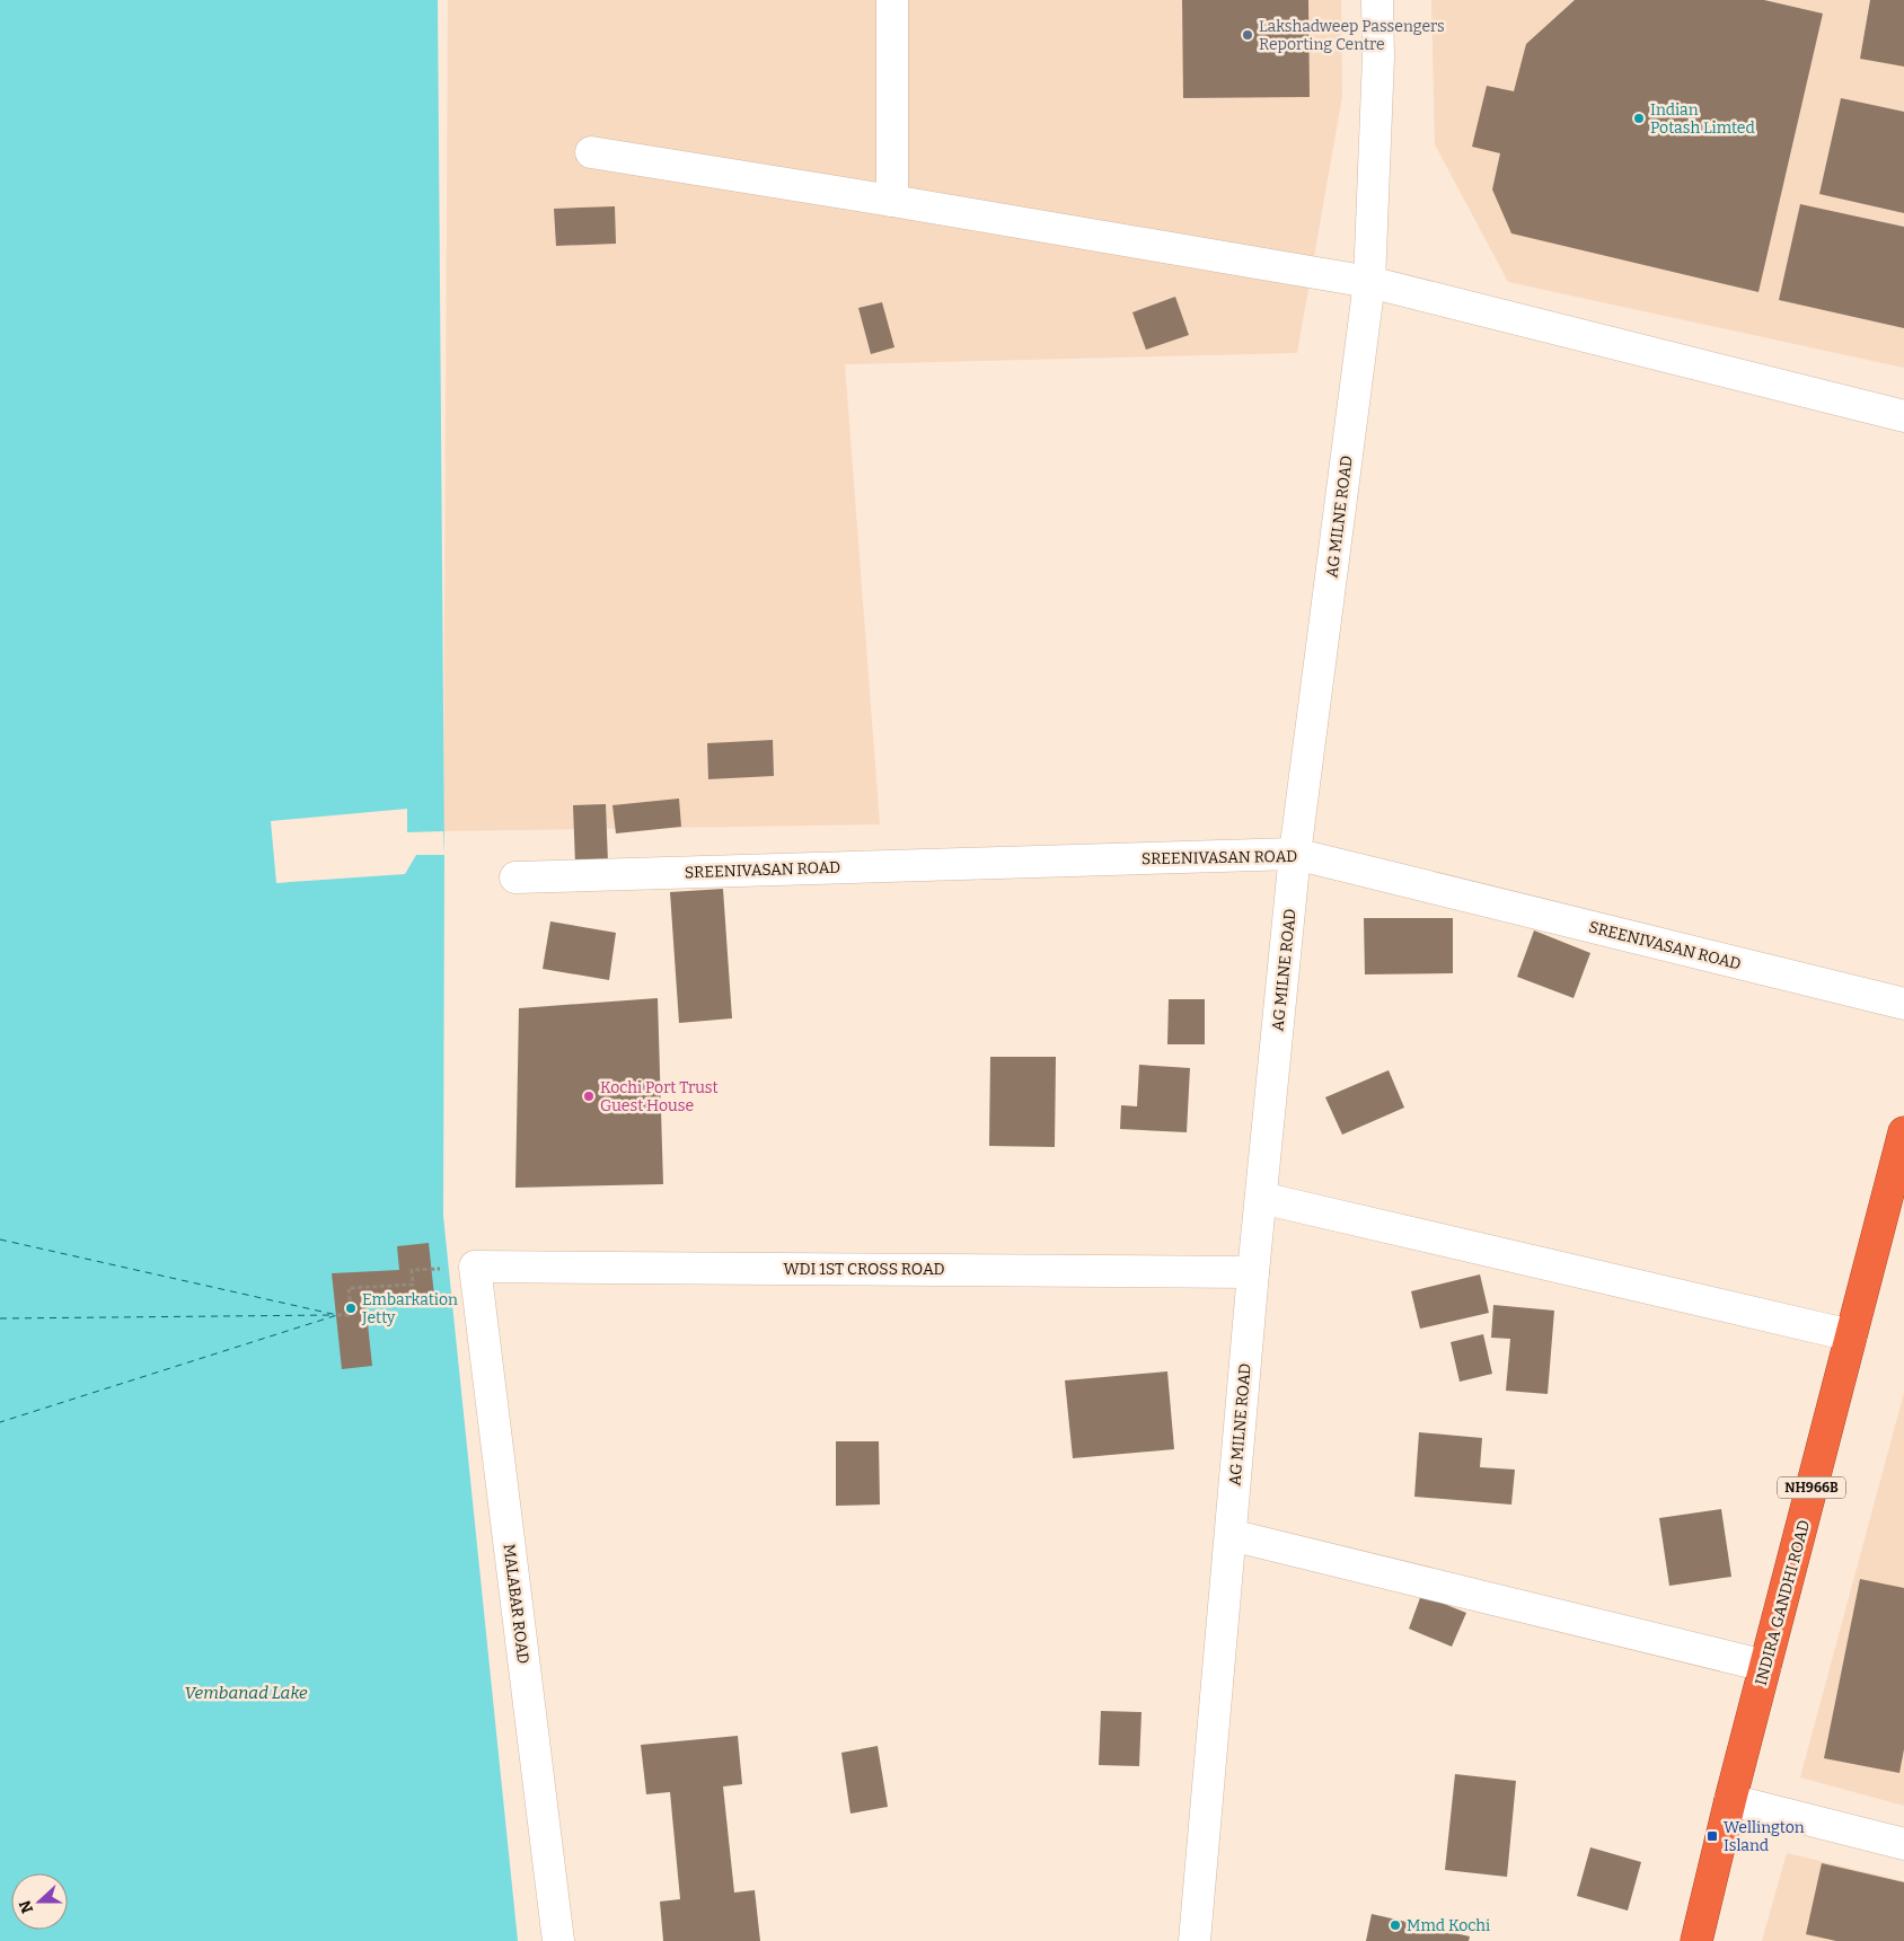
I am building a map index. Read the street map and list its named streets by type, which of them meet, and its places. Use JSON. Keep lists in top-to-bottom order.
{
  "streets": {
    "highway": ["NH966B", "INDIRA GANDHI ROAD"],
    "street": [
      "AG MILNE ROAD",
      "SREENIVASAN ROAD",
      "WDI 1ST CROSS ROAD",
      "MALABAR ROAD"
    ]
  },
  "crossings": [
    ["AG MILNE ROAD", "SREENIVASAN ROAD"],
    ["AG MILNE ROAD", "WDI 1ST CROSS ROAD"],
    ["WDI 1ST CROSS ROAD", "MALABAR ROAD"]
  ],
  "water": ["Vembanad Lake"],
  "places": {
    "other": [
      "Lakshadweep Passengers Reporting Centre",
      "Indian Potash Limted",
      "Kochi Port Trust Guest House",
      "Embarkation Jetty",
      "Mmd Kochi"
    ],
    "transit": ["Wellington Island"]
  },
  "north": "left"
}
